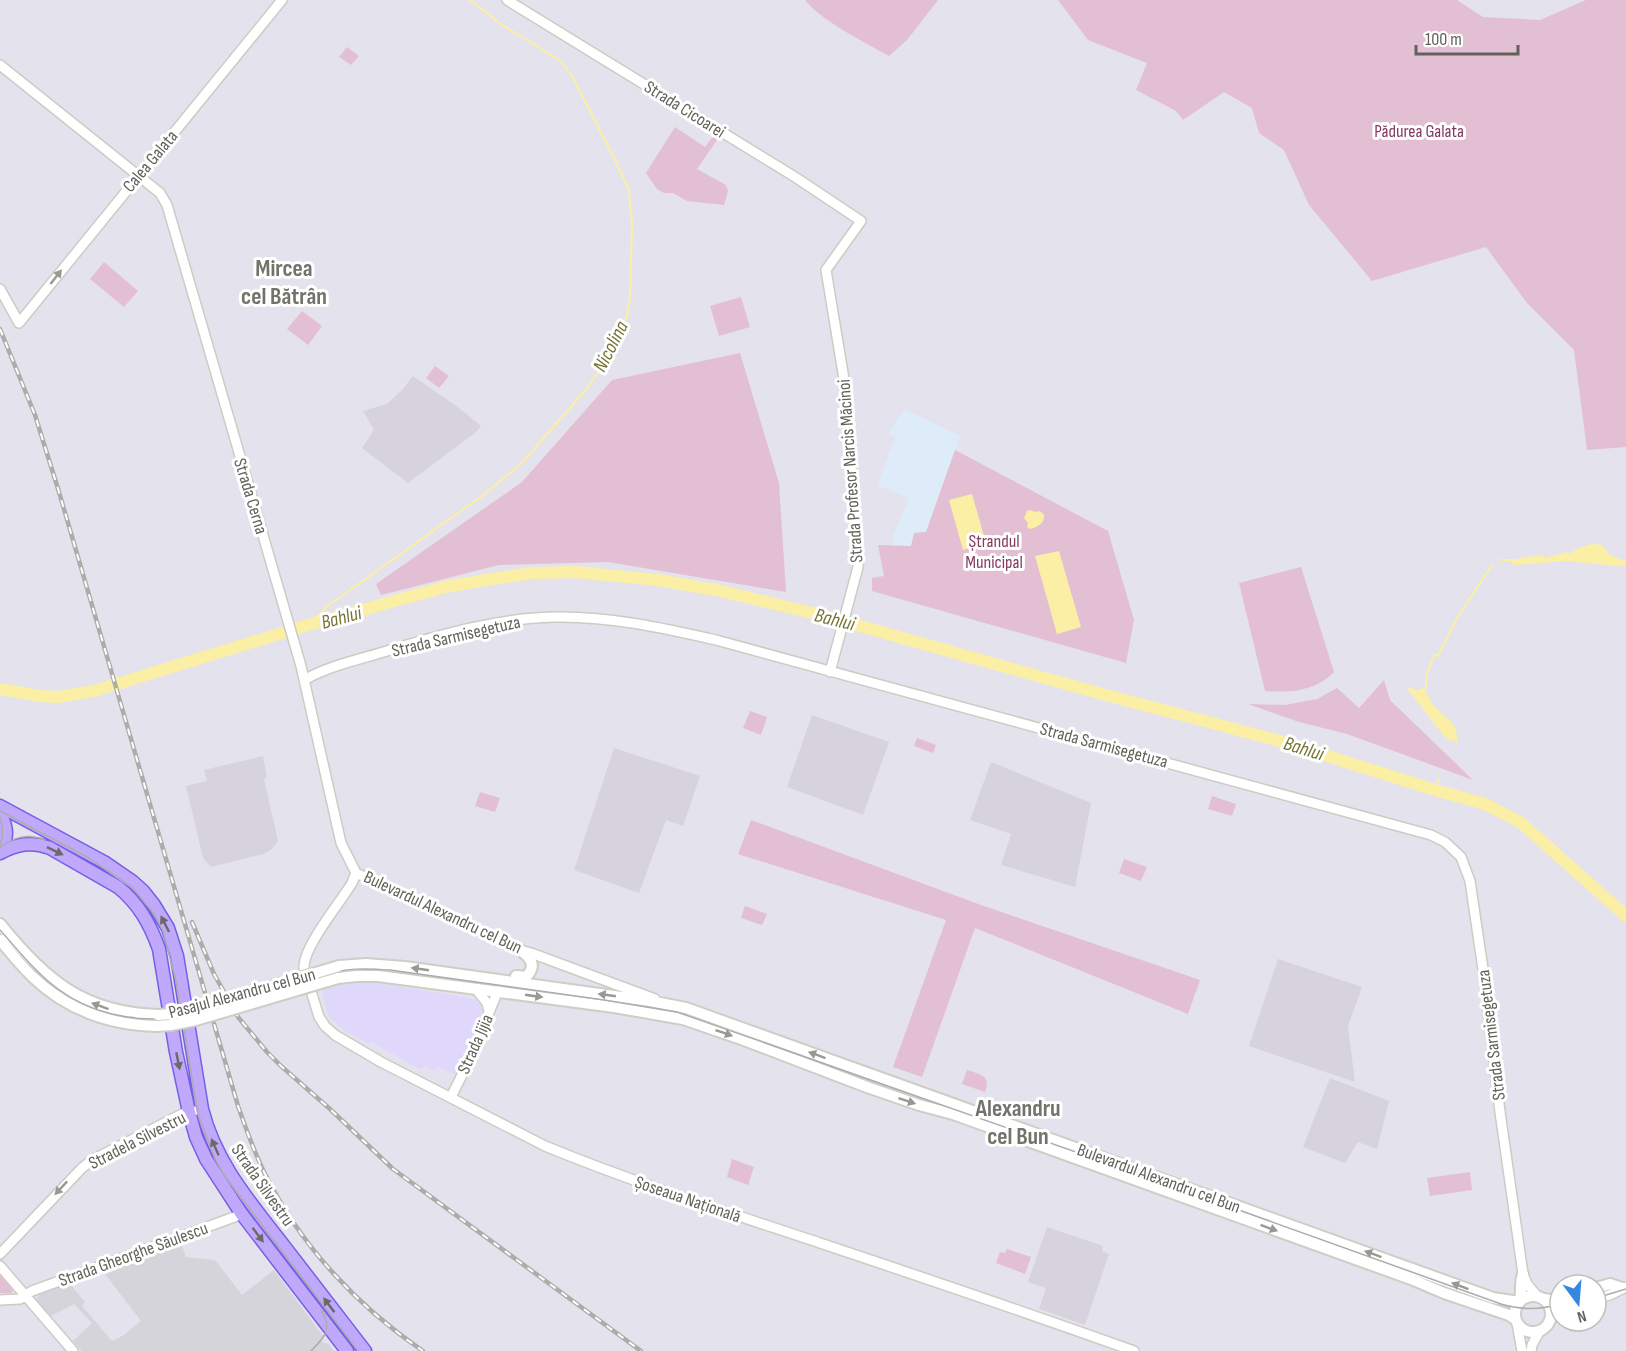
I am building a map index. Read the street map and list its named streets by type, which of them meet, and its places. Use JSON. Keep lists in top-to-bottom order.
{
  "streets": {
    "main road": ["Bulevardul Alexandru cel Bun", "Pasajul Alexandru cel Bun", "Strada Silvestru"],
    "street": [
      "Strada Cicoarei",
      "Calea Galata",
      "Strada Profesor Narcis Măcinoi",
      "Strada Cerna",
      "Strada Sarmisegetuza",
      "Strada Jijia",
      "Stradela Silvestru",
      "Șoseaua Națională",
      "Strada Gheorghe Săulescu"
    ]
  },
  "crossings": [
    ["Strada Cicoarei", "Strada Profesor Narcis Măcinoi"],
    ["Calea Galata", "Strada Cerna"],
    ["Strada Profesor Narcis Măcinoi", "Strada Sarmisegetuza"],
    ["Strada Cerna", "Bulevardul Alexandru cel Bun"],
    ["Strada Sarmisegetuza", "Bulevardul Alexandru cel Bun"],
    ["Bulevardul Alexandru cel Bun", "Pasajul Alexandru cel Bun"],
    ["Bulevardul Alexandru cel Bun", "Strada Jijia"],
    ["Bulevardul Alexandru cel Bun", "Șoseaua Națională"],
    ["Strada Jijia", "Șoseaua Națională"],
    ["Stradela Silvestru", "Strada Silvestru"],
    ["Strada Silvestru", "Strada Gheorghe Săulescu"]
  ],
  "one_way": ["Stradela Silvestru"],
  "districts": ["Mircea cel Bătrân", "Alexandru cel Bun"],
  "water": ["Nicolina", "Bahlui"],
  "parks": ["Pădurea Galata", "Ștrandul Municipal"],
  "scale_bar": "100 m",
  "north": "bottom"
}
